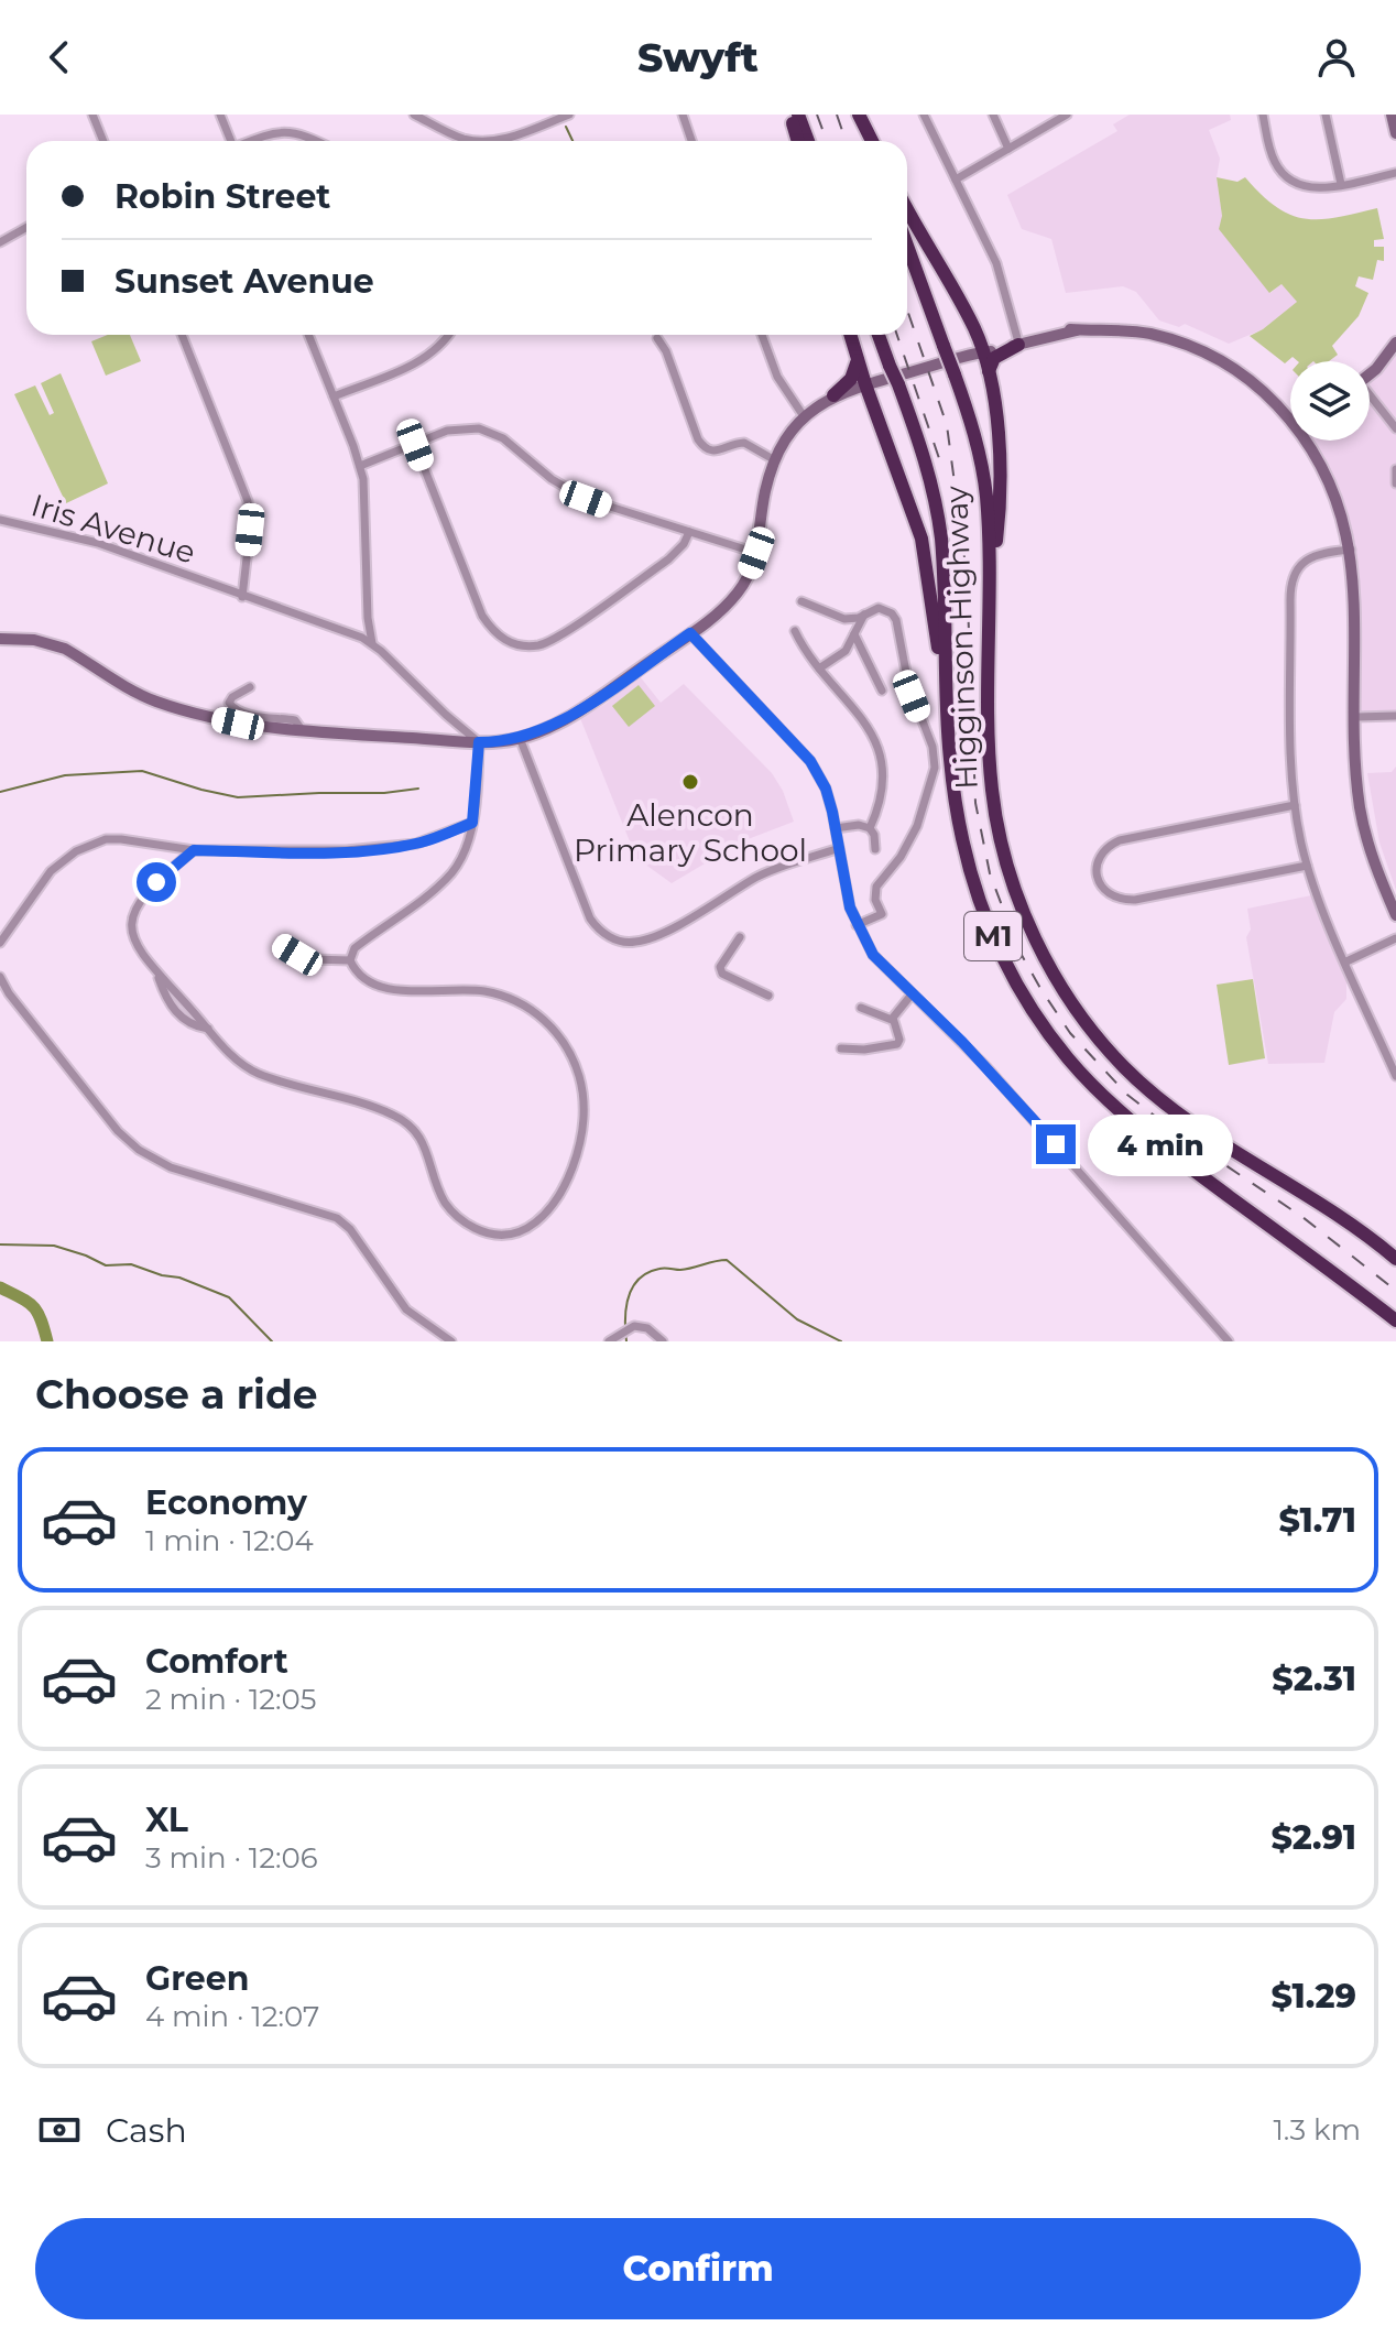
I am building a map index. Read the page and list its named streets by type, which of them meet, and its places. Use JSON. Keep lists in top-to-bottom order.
{
  "streets": {
    "highway": ["Higginson Highway", "M1"],
    "street": ["Iris Avenue"]
  },
  "places": ["Alencon Primary School"],
  "page": {
    "header": "Swyft",
    "banner": ["Robin Street", "Sunset Avenue"],
    "bubble": "4 min",
    "heading": "Choose a ride",
    "list": [
      {
        "name": "Economy",
        "note": "1 min · 12:04",
        "value": "$1.71"
      },
      {
        "name": "Comfort",
        "note": "2 min · 12:05",
        "value": "$2.31"
      },
      {
        "name": "XL",
        "note": "3 min · 12:06",
        "value": "$2.91"
      },
      {
        "name": "Green",
        "note": "4 min · 12:07",
        "value": "$1.29"
      }
    ],
    "pay": ["Cash", "1.3 km"],
    "buttons": "Confirm"
  }
}
